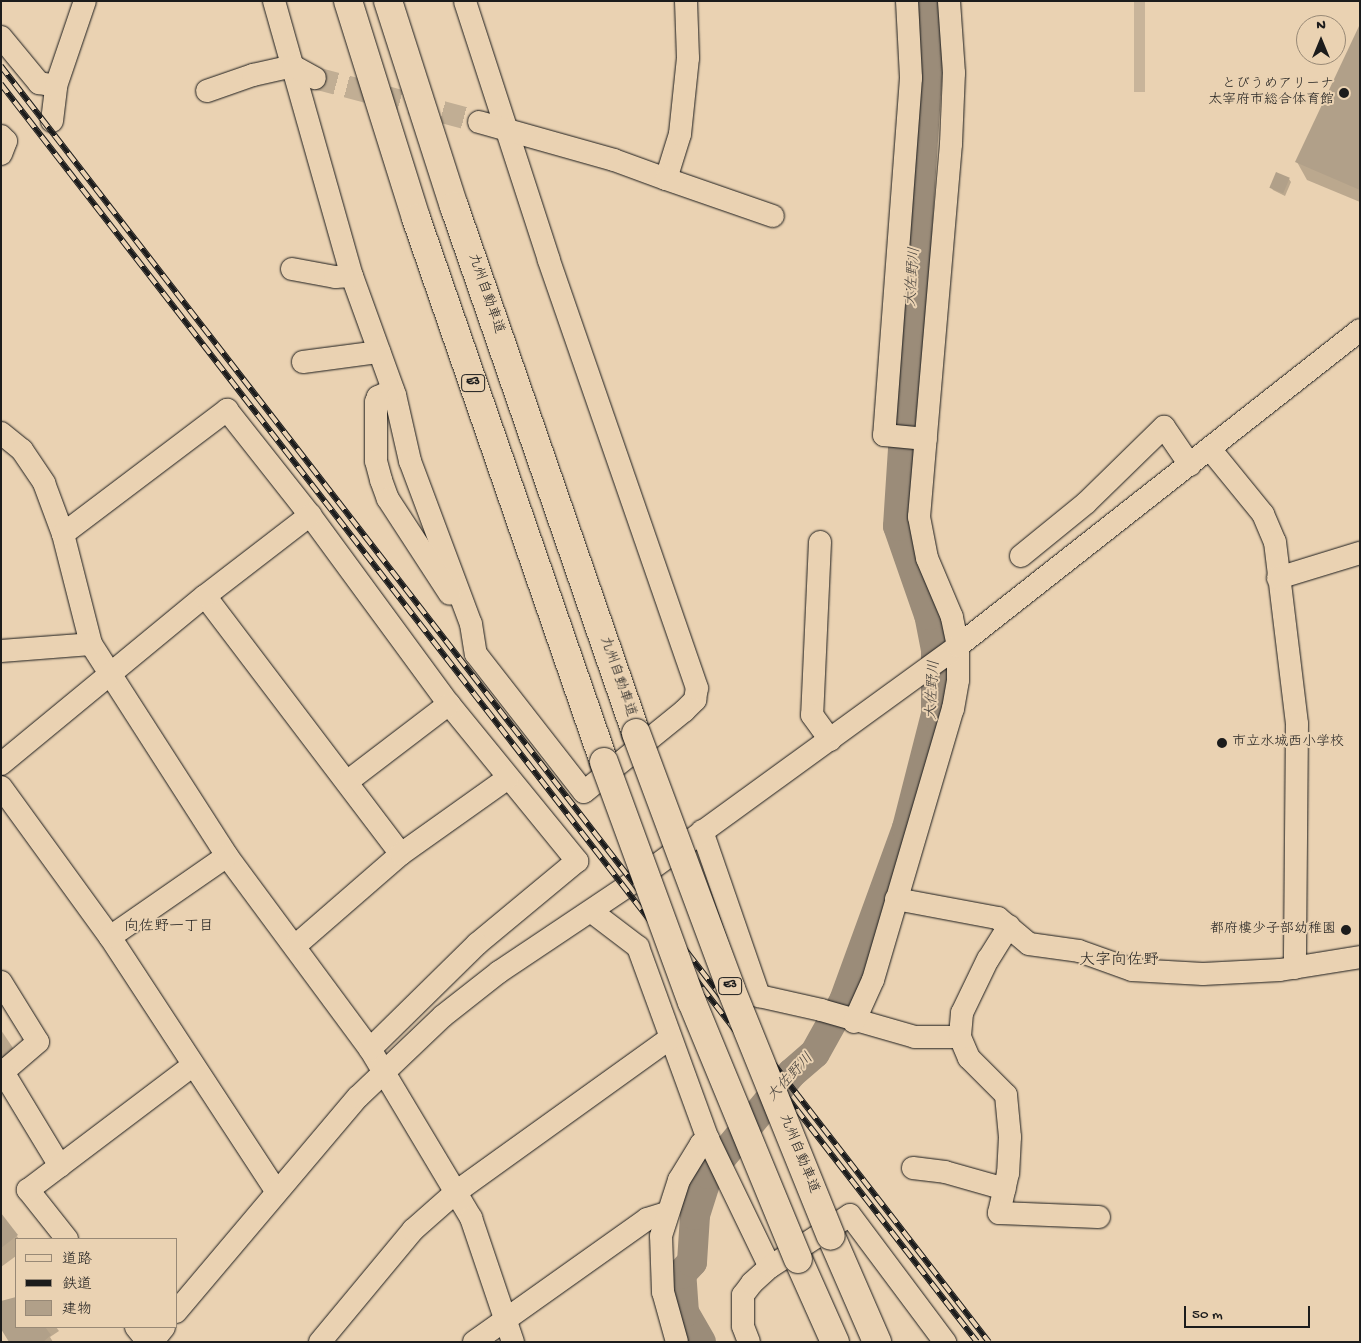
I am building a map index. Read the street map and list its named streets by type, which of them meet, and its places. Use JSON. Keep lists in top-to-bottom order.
{
  "streets": {
    "highway": ["九州自動車道", "E3"]
  },
  "districts": ["向佐野一丁目", "大字向佐野"],
  "water": ["大佐野川"],
  "places": ["とびうめアリーナ 太宰府市総合体育館", "市立水城西小学校", "都府樓少子部幼稚園"],
  "legend": ["道路", "鉄道", "建物"],
  "scale_bar": "50 m",
  "north": "top"
}
